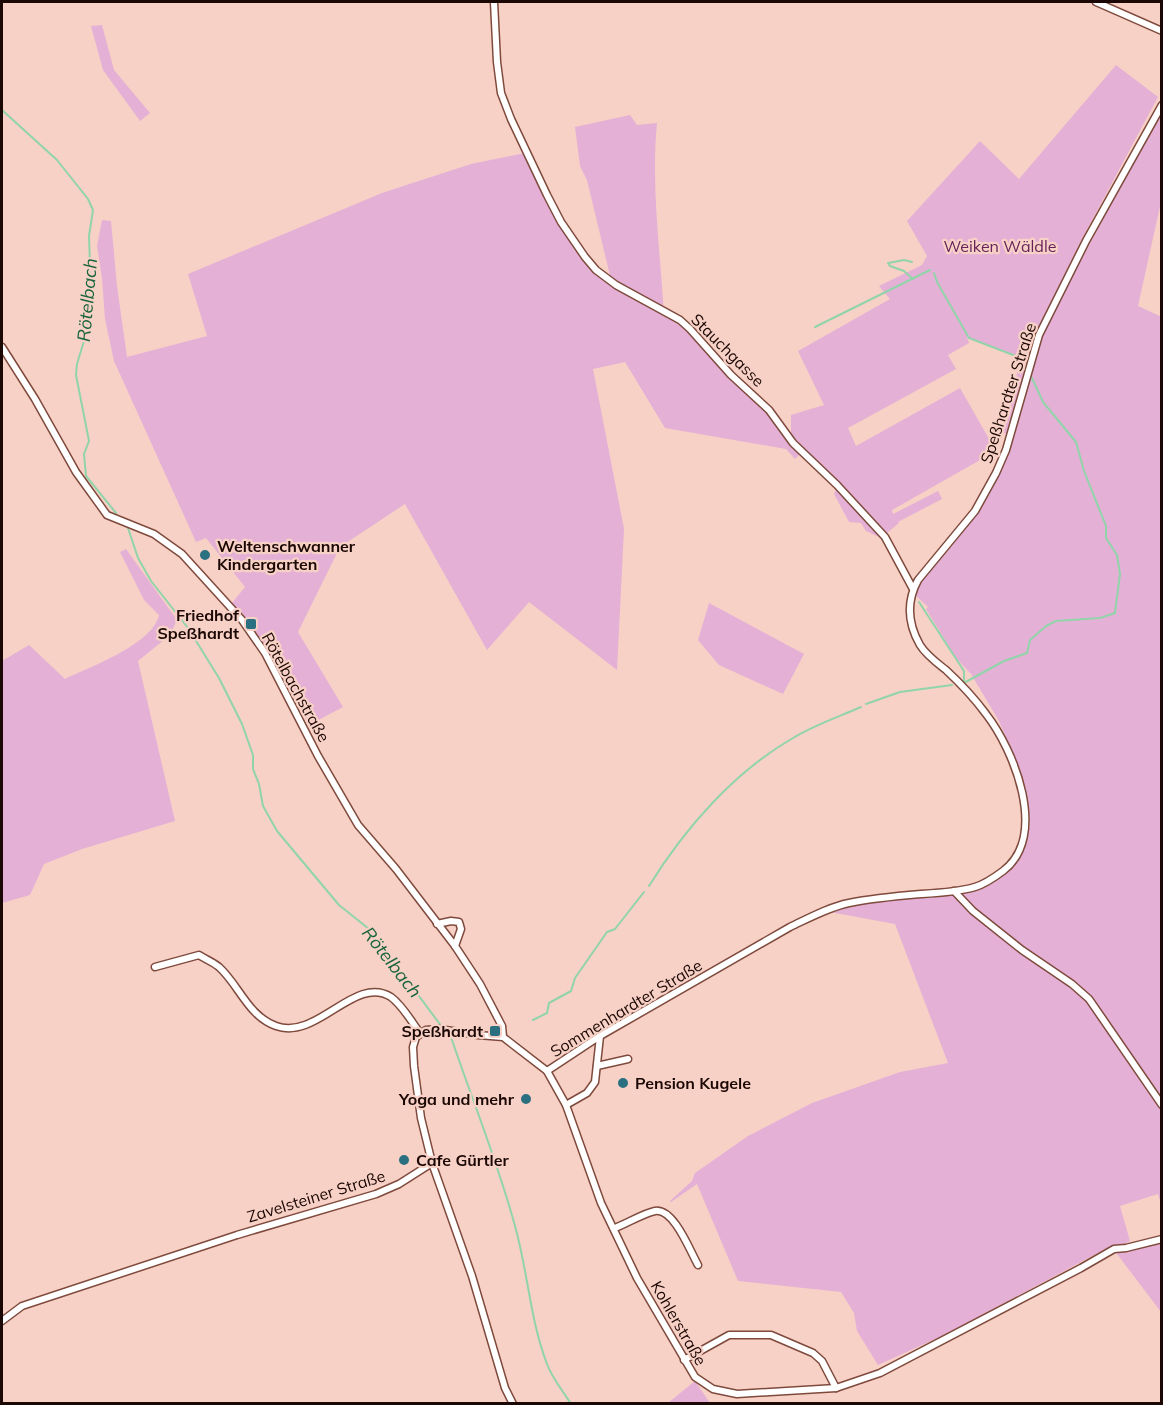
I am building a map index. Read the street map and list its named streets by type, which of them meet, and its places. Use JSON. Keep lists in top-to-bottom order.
{
  "streets": {
    "street": [
      "Stauchgasse",
      "Speßhardter Straße",
      "Rötelbachstraße",
      "Sommenhardter Straße",
      "Zavelsteiner Straße",
      "Kohlerstraße"
    ]
  },
  "crossings": [
    ["Stauchgasse", "Speßhardter Straße"],
    ["Speßhardter Straße", "Sommenhardter Straße"],
    ["Rötelbachstraße", "Sommenhardter Straße"],
    ["Sommenhardter Straße", "Kohlerstraße"]
  ],
  "water": ["Rötelbach"],
  "parks": ["Weiken Wäldle"],
  "places": {
    "other": [
      "Weltenschwanner Kindergarten",
      "Pension Kugele",
      "Yoga und mehr",
      "Cafe Gürtler"
    ],
    "transit": ["Friedhof Speßhardt", "Speßhardt"]
  }
}
